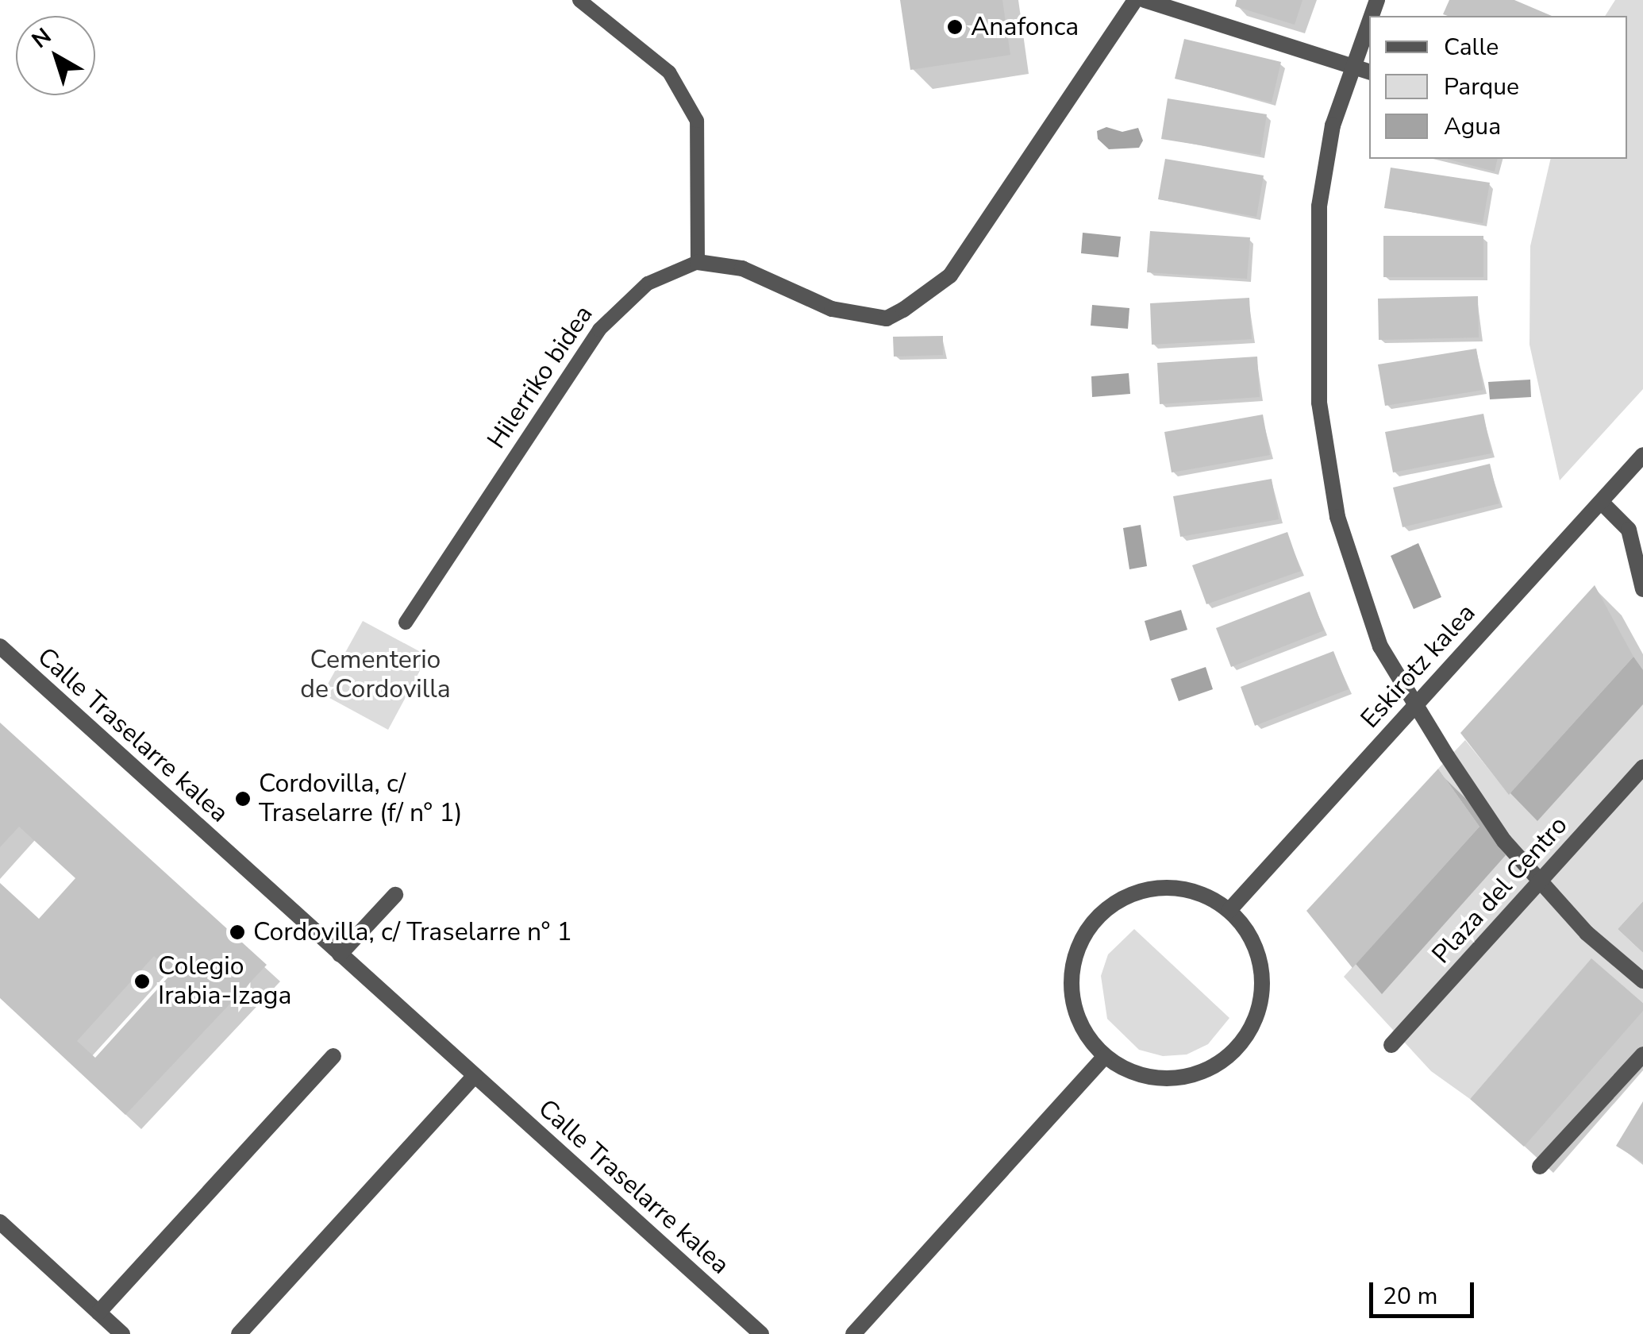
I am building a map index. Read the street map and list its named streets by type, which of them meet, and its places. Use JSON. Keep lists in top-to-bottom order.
{
  "streets": {
    "street": ["Eskirotz kalea", "Calle Traselarre kalea", "Plaza del Centro"],
    "lane": ["Hilerriko bidea"]
  },
  "parks": ["Cementerio de Cordovilla"],
  "places": [
    "Anafonca",
    "Cordovilla, c/ Traselarre (f/ n° 1)",
    "Cordovilla, c/ Traselarre n° 1",
    "Colegio Irabia-Izaga"
  ],
  "legend": ["Calle", "Parque", "Agua"],
  "scale_bar": "20 m",
  "north": "top left"
}
